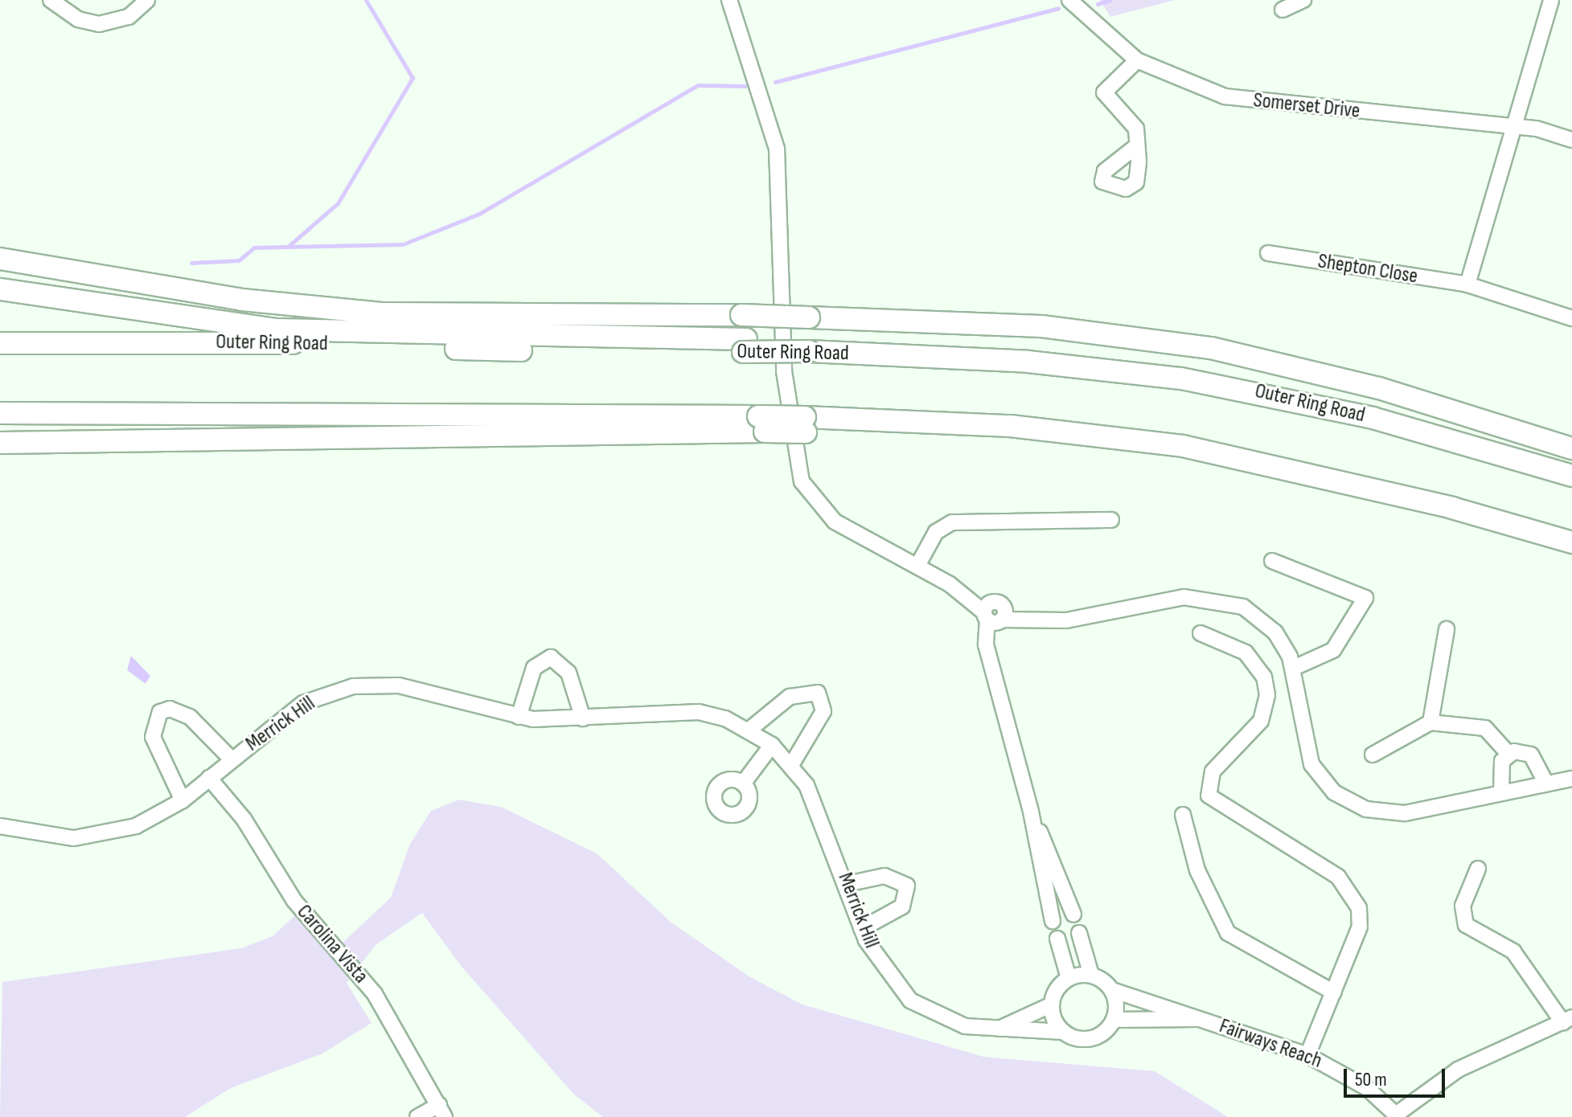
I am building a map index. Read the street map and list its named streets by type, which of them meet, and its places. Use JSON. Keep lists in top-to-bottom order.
{
  "streets": {
    "highway": ["Outer Ring Road"],
    "street": [
      "Somerset Drive",
      "Shepton Close",
      "Merrick Hill",
      "Carolina Vista",
      "Fairways Reach"
    ]
  },
  "crossings": [
    ["Merrick Hill", "Carolina Vista"],
    ["Merrick Hill", "Fairways Reach"]
  ],
  "scale_bar": "50 m"
}
